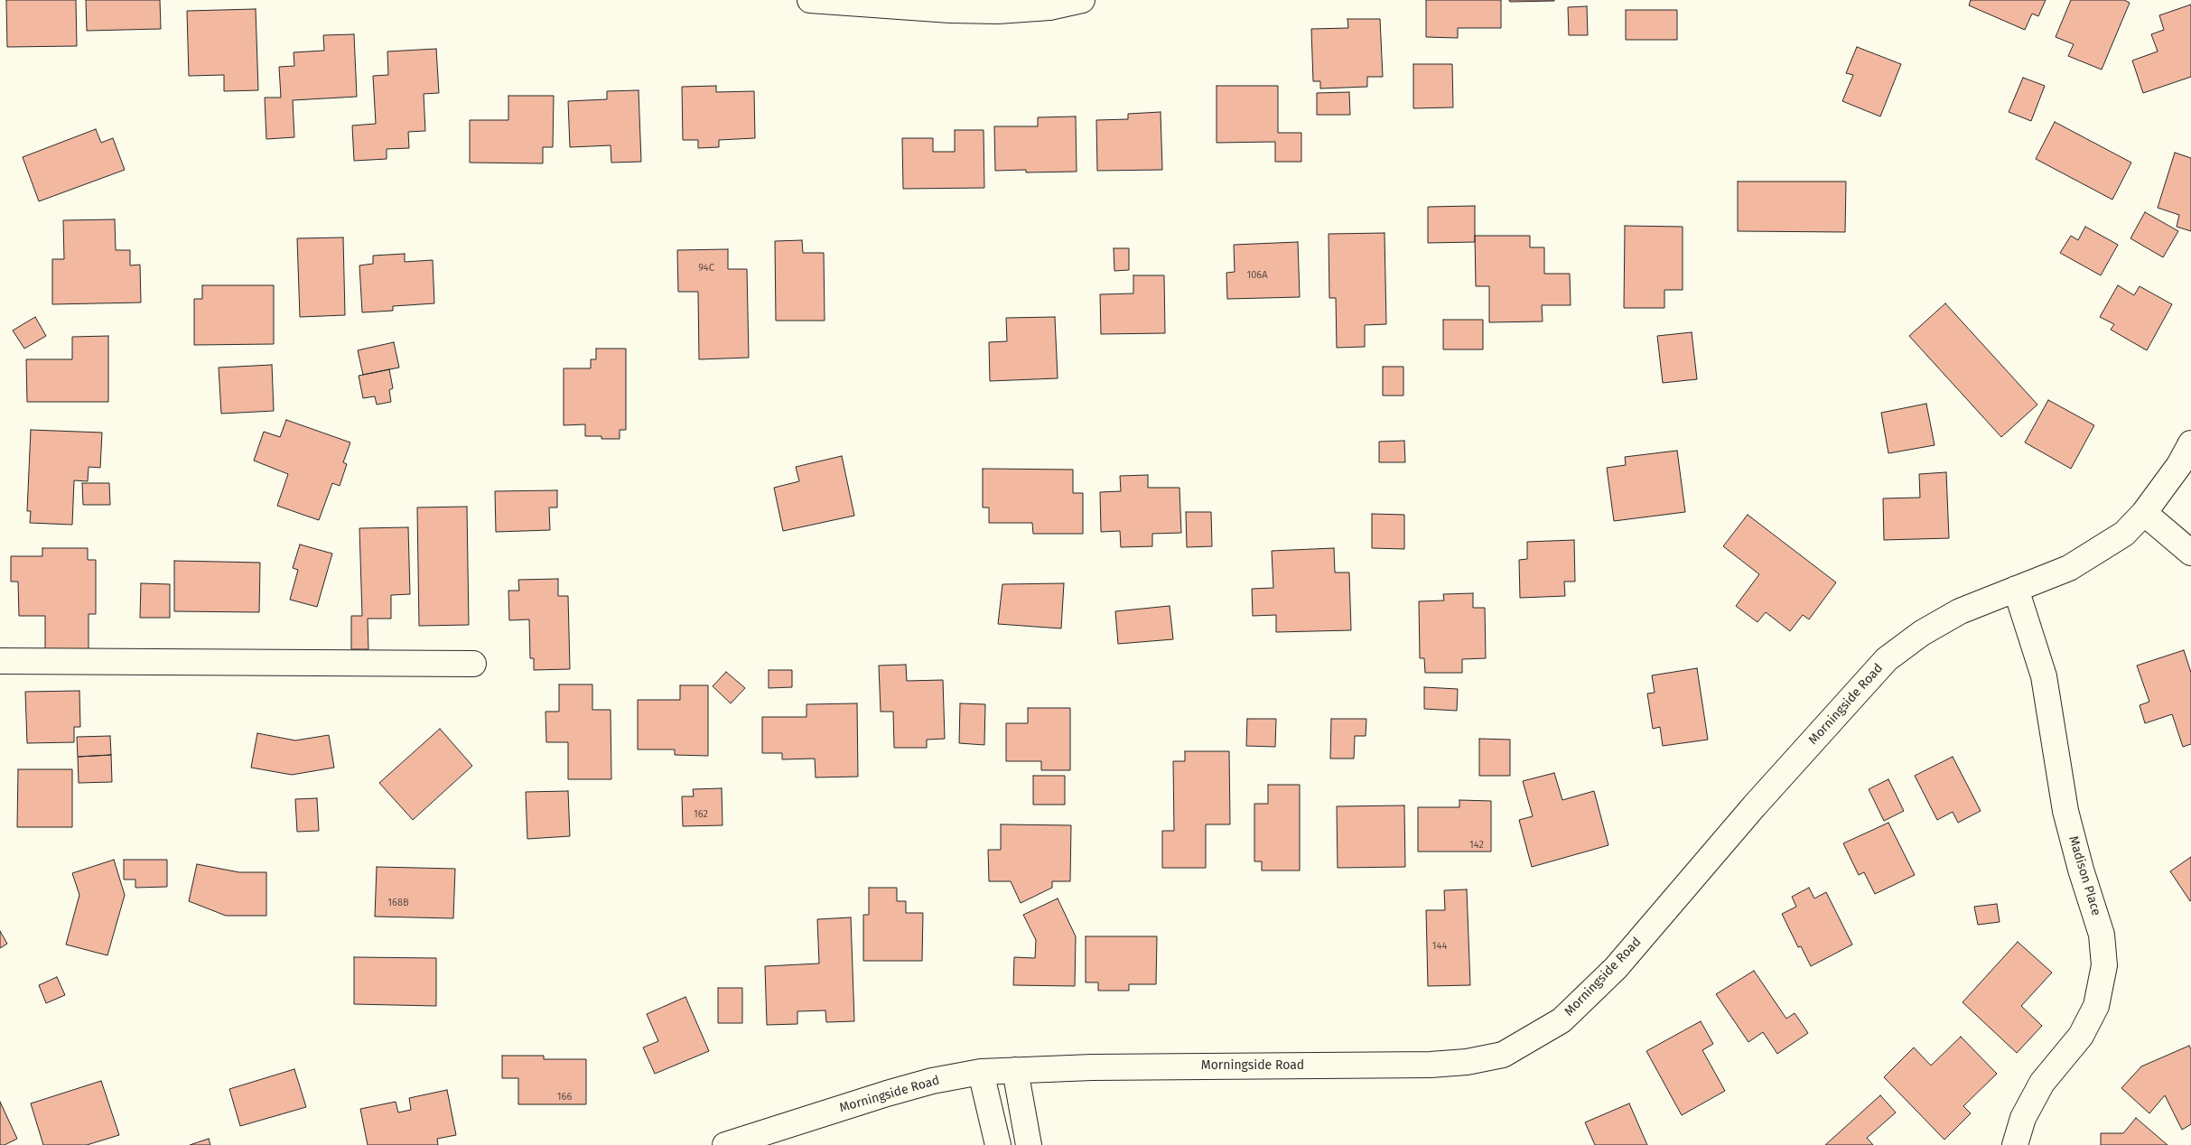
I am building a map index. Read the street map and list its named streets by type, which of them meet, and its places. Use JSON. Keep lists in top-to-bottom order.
{
  "streets": {
    "street": ["Morningside Road", "Madison Place"]
  },
  "crossings": [
    ["Morningside Road", "Madison Place"]
  ],
  "house_numbers": [
    "94C",
    "106A",
    "162",
    "142",
    "168B",
    "144",
    "166"
  ]
}
